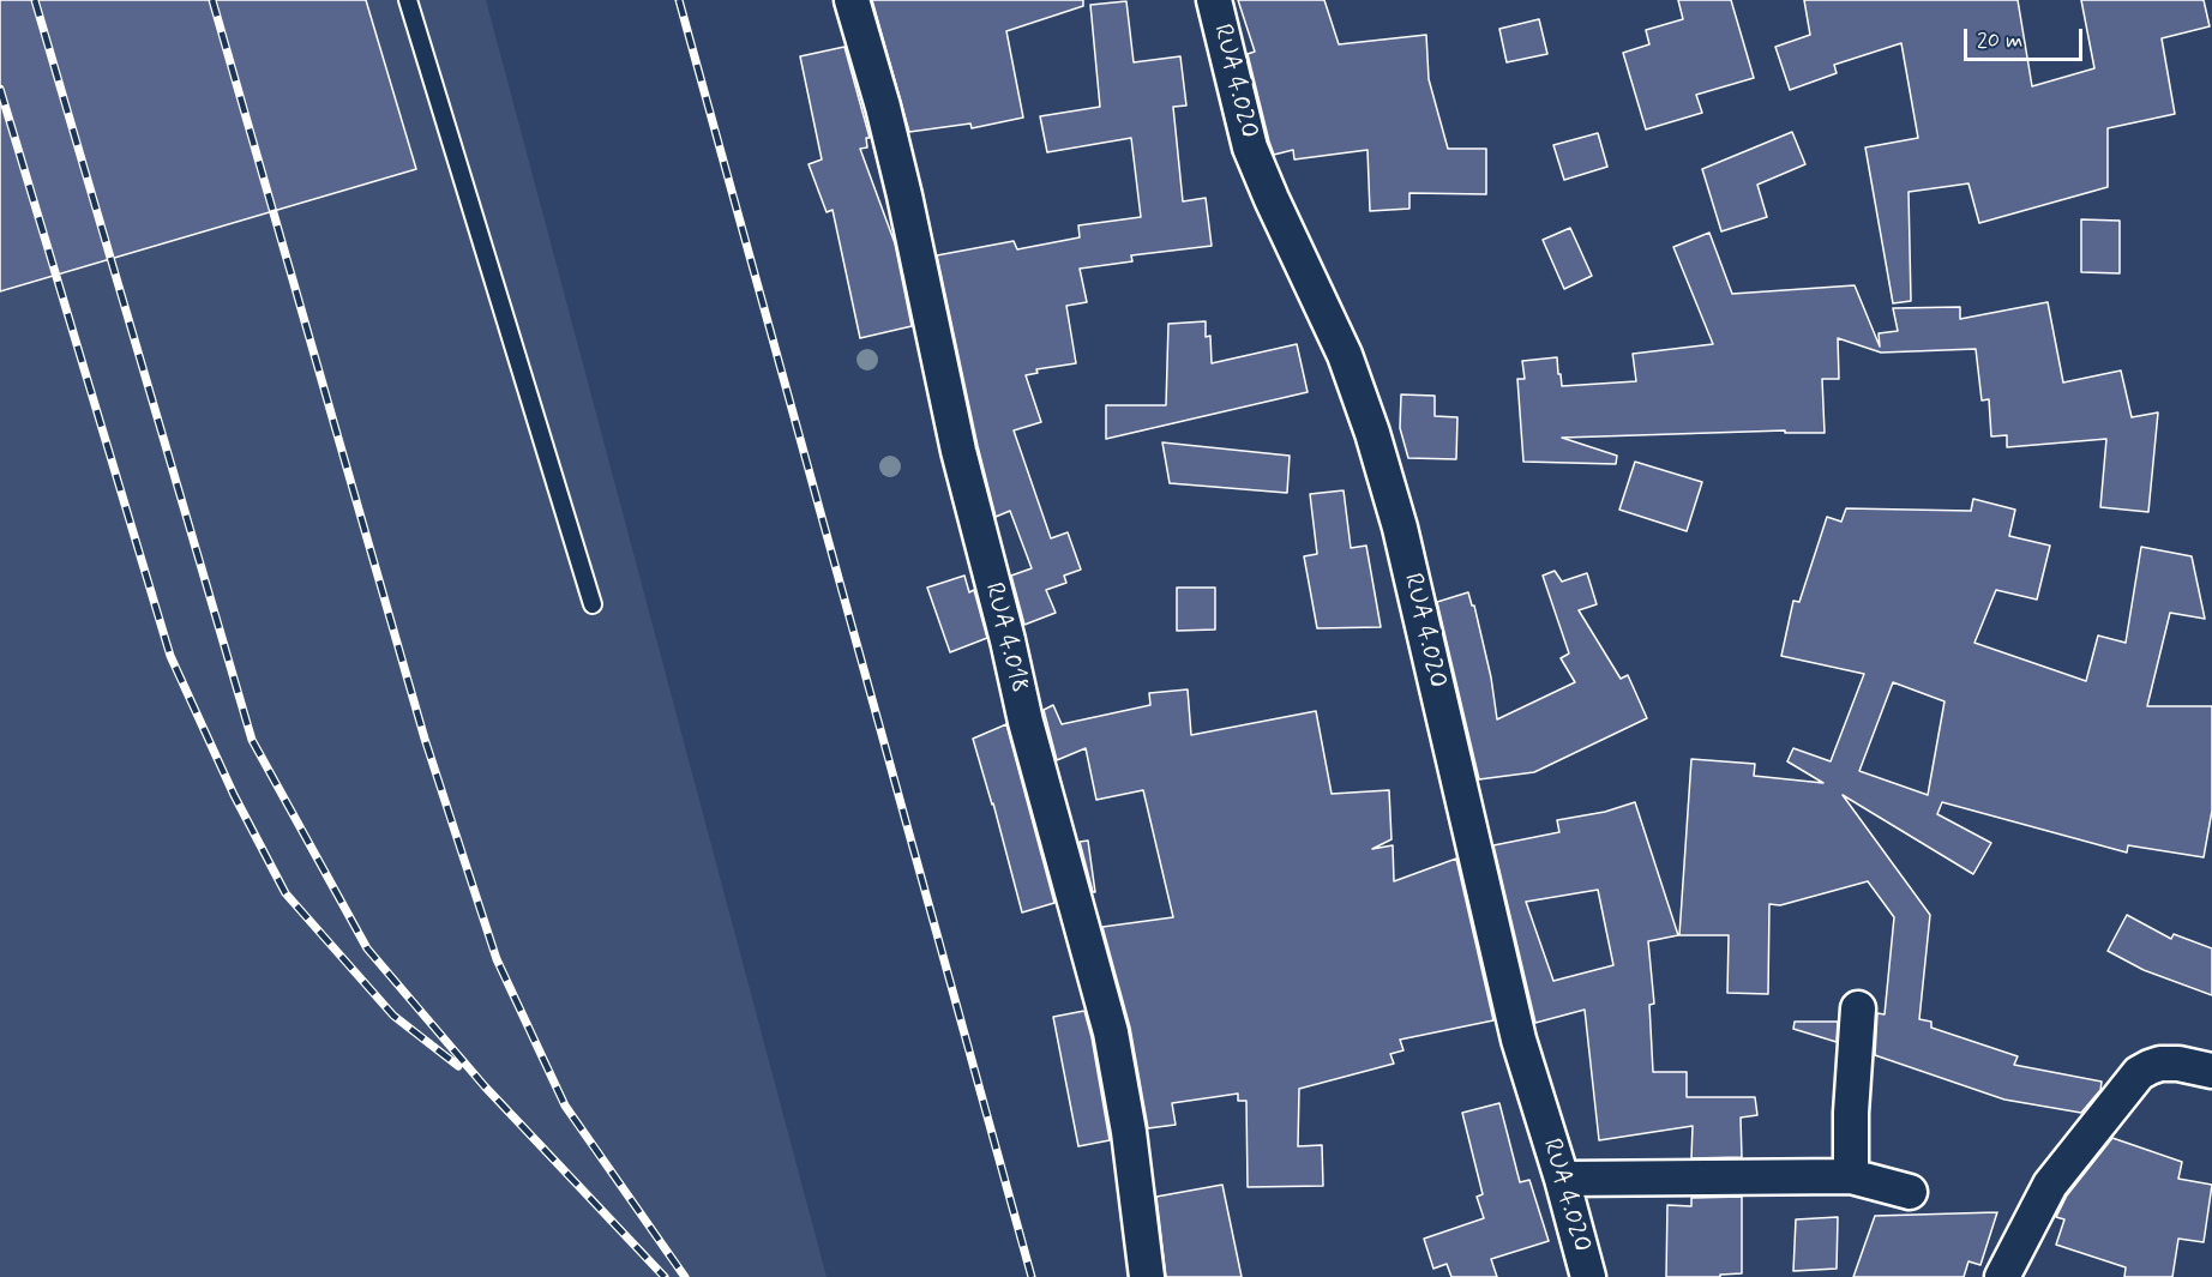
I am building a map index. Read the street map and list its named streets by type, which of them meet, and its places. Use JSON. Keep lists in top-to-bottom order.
{
  "streets": {
    "street": ["RUA 4.020", "RUA 4.018"]
  },
  "scale_bar": "20 m"
}
